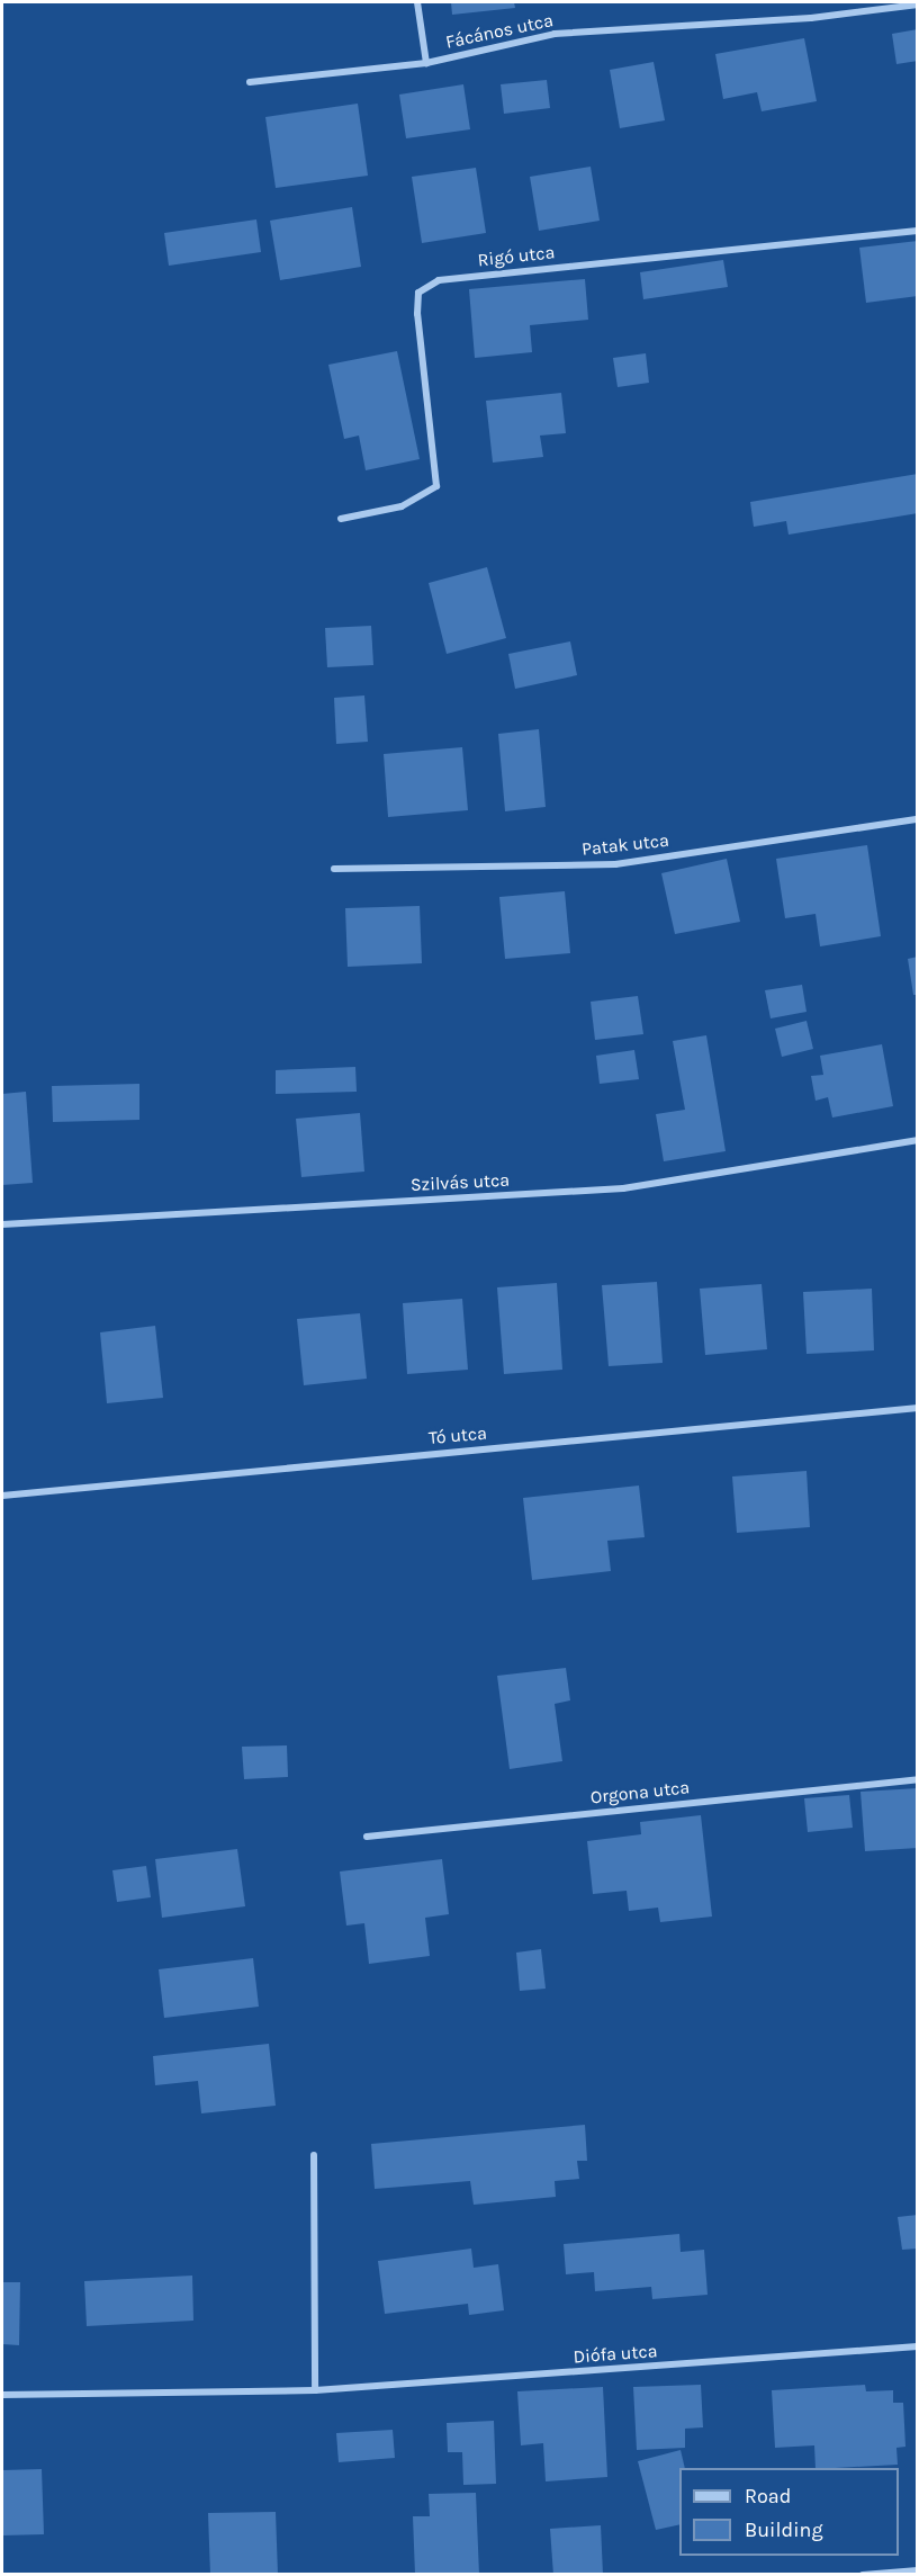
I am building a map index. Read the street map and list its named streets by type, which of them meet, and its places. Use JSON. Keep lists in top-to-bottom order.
{
  "streets": {
    "street": [
      "Fácános utca",
      "Rigó utca",
      "Patak utca",
      "Szilvás utca",
      "Tó utca",
      "Orgona utca",
      "Diófa utca"
    ]
  },
  "legend": ["Road", "Building"]
}
